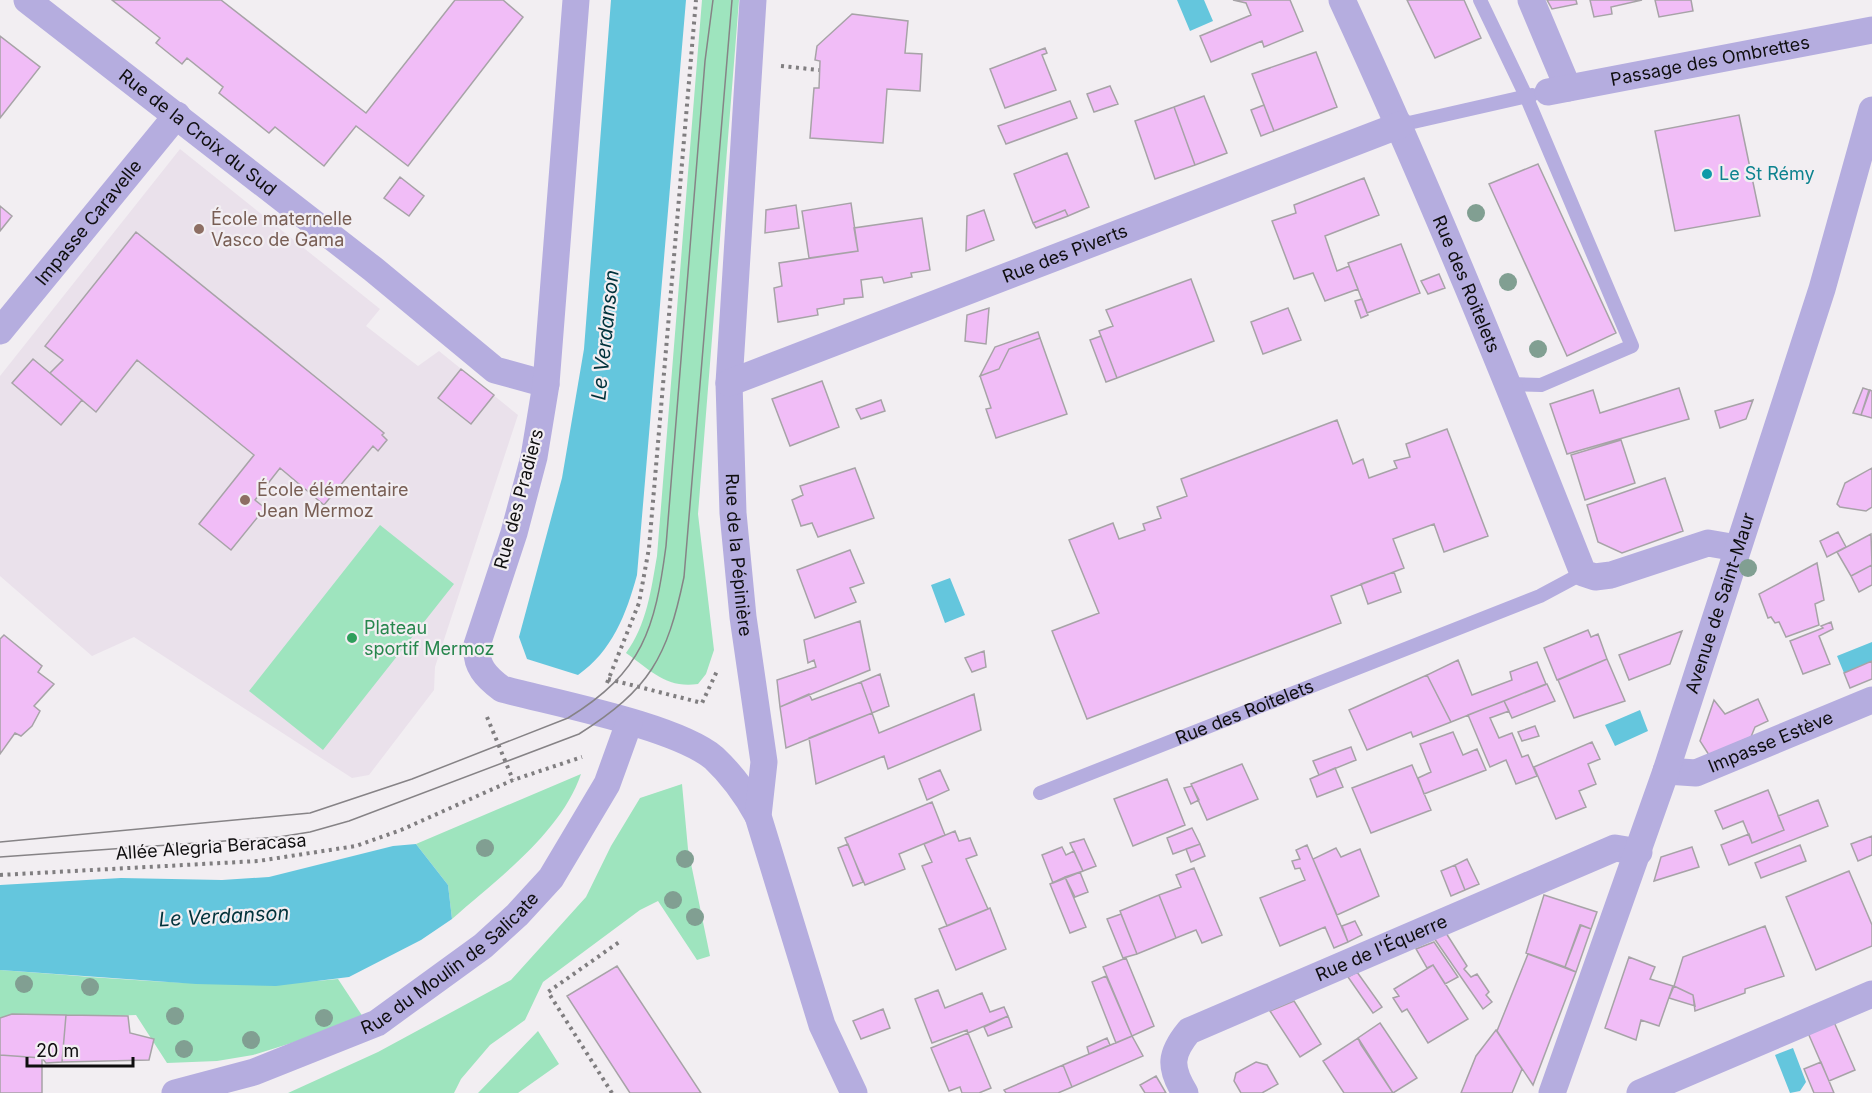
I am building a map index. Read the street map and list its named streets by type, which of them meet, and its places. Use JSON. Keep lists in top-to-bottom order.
{
  "streets": {
    "street": [
      "Passage des Ombrettes",
      "Rue de la Croix du Sud",
      "Impasse Caravelle",
      "Rue des Piverts",
      "Rue des Roitelets",
      "Rue des Pradiers",
      "Rue de la Pépinière",
      "Avenue de Saint-Maur",
      "Impasse Estève",
      "Rue de l'Équerre",
      "Rue du Moulin de Salicate"
    ],
    "path": ["Allée Alegria Beracasa"]
  },
  "crossings": [
    ["Rue de la Croix du Sud", "Impasse Caravelle"],
    ["Rue de la Croix du Sud", "Rue des Pradiers"],
    ["Rue des Piverts", "Rue des Roitelets"],
    ["Rue des Piverts", "Rue de la Pépinière"],
    ["Rue des Pradiers", "Rue de la Pépinière"],
    ["Rue des Pradiers", "Rue du Moulin de Salicate"],
    ["Avenue de Saint-Maur", "Impasse Estève"],
    ["Avenue de Saint-Maur", "Rue de l'Équerre"]
  ],
  "water": ["Le Verdanson"],
  "places": [
    "Le St Rémy",
    "École maternelle Vasco de Gama",
    "École élémentaire Jean Mermoz",
    "Plateau sportif Mermoz"
  ],
  "scale_bar": "20 m"
}
